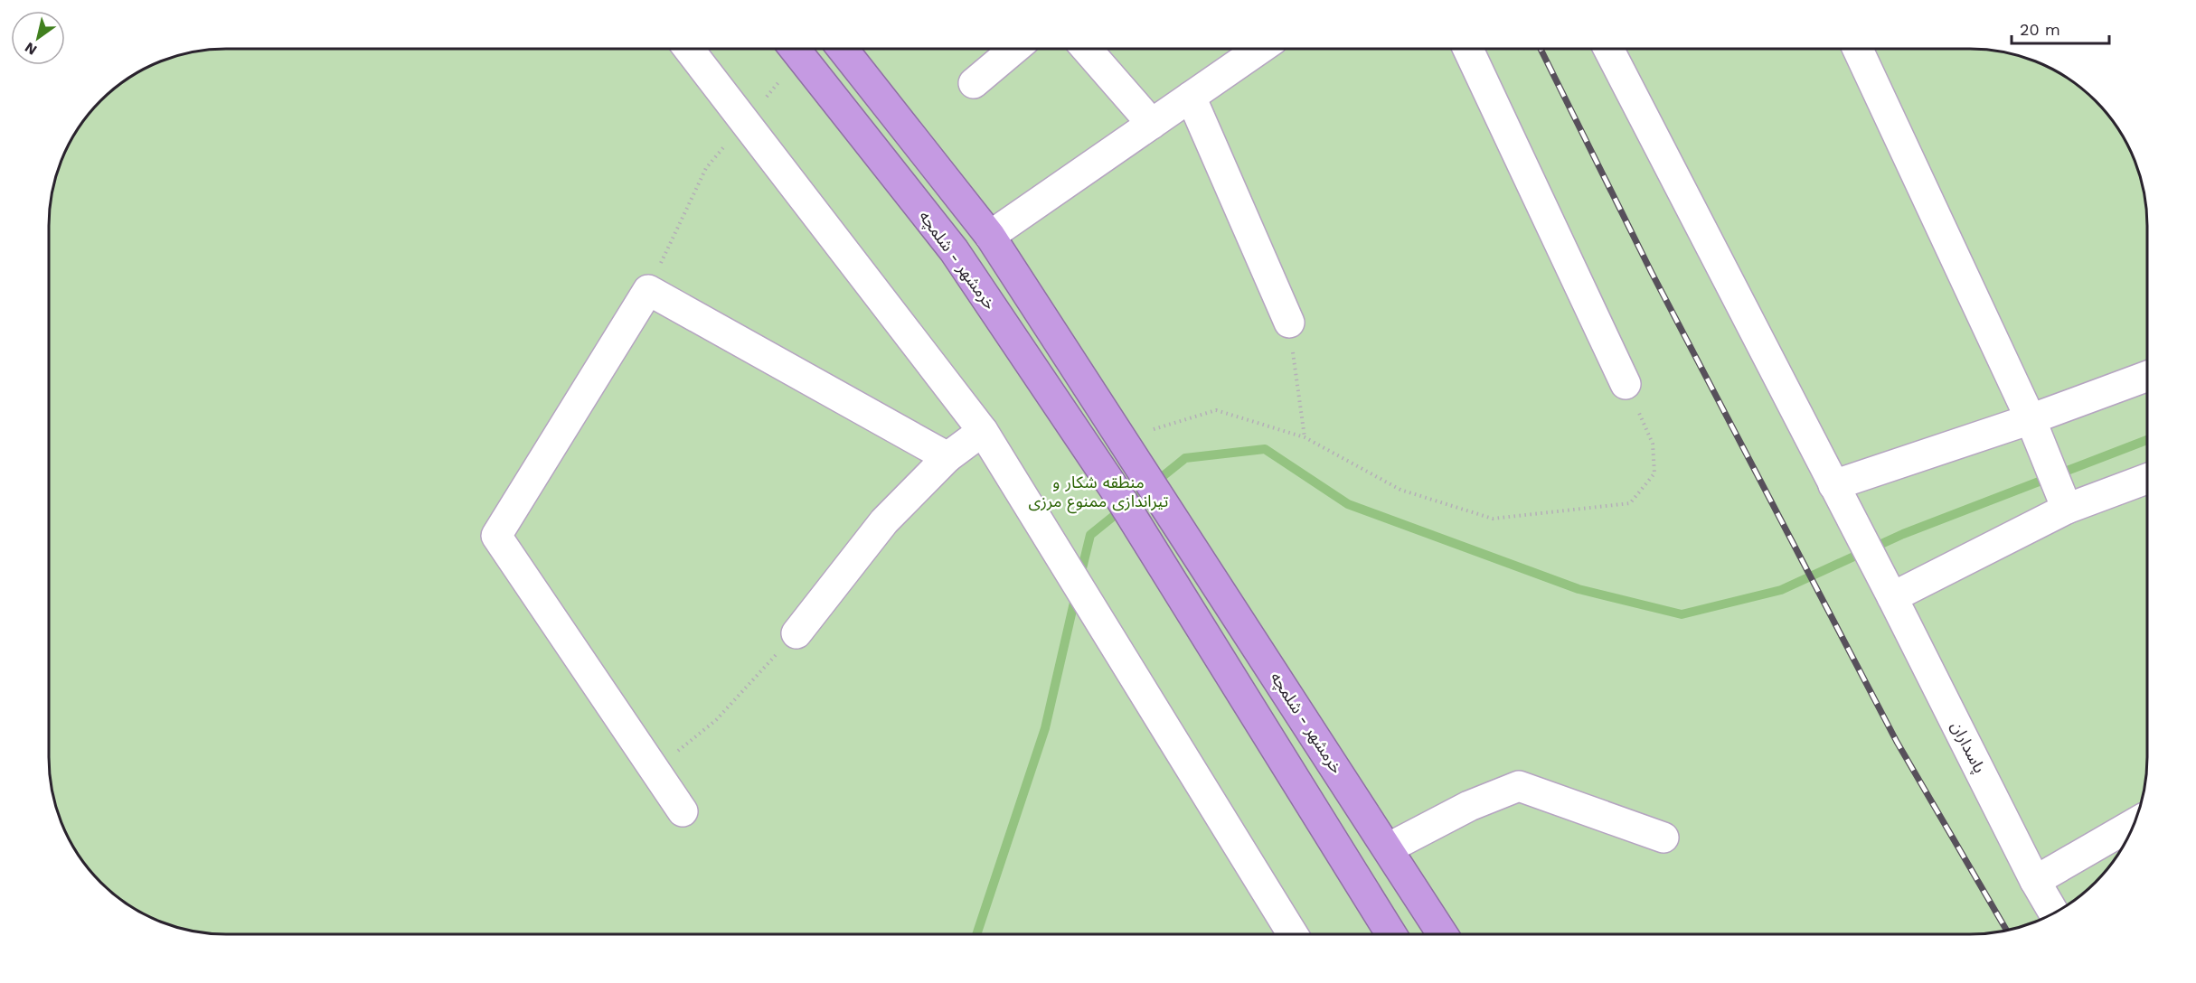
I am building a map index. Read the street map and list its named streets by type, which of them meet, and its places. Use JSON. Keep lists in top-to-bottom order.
{
  "streets": {
    "highway": ["خرمشهر - شلمچه"],
    "street": ["پاسداران"]
  },
  "parks": ["منطقه شکار و تیراندازی ممنوع مرزی"],
  "scale_bar": "20 m",
  "north": "bottom left"
}
